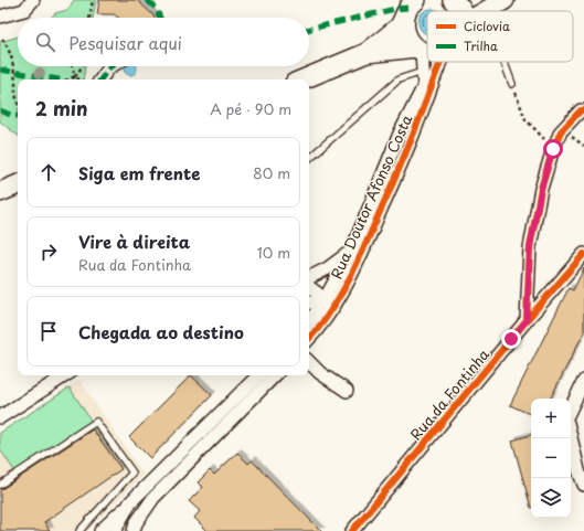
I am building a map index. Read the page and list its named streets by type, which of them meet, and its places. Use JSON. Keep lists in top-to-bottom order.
{
  "streets": {
    "street": ["Rua Doutor Afonso Costa", "Rua da Fontinha"]
  },
  "legend": ["Ciclovia", "Trilha"],
  "page": {
    "search": "Pesquisar aqui",
    "heading": ["2 min", "A pé · 90 m"],
    "list": [
      ["Siga em frente", "80 m"],
      ["Vire à direita", "Rua da Fontinha", "10 m"],
      "Chegada ao destino"
    ],
    "map_buttons": ["+", "−"]
  }
}
